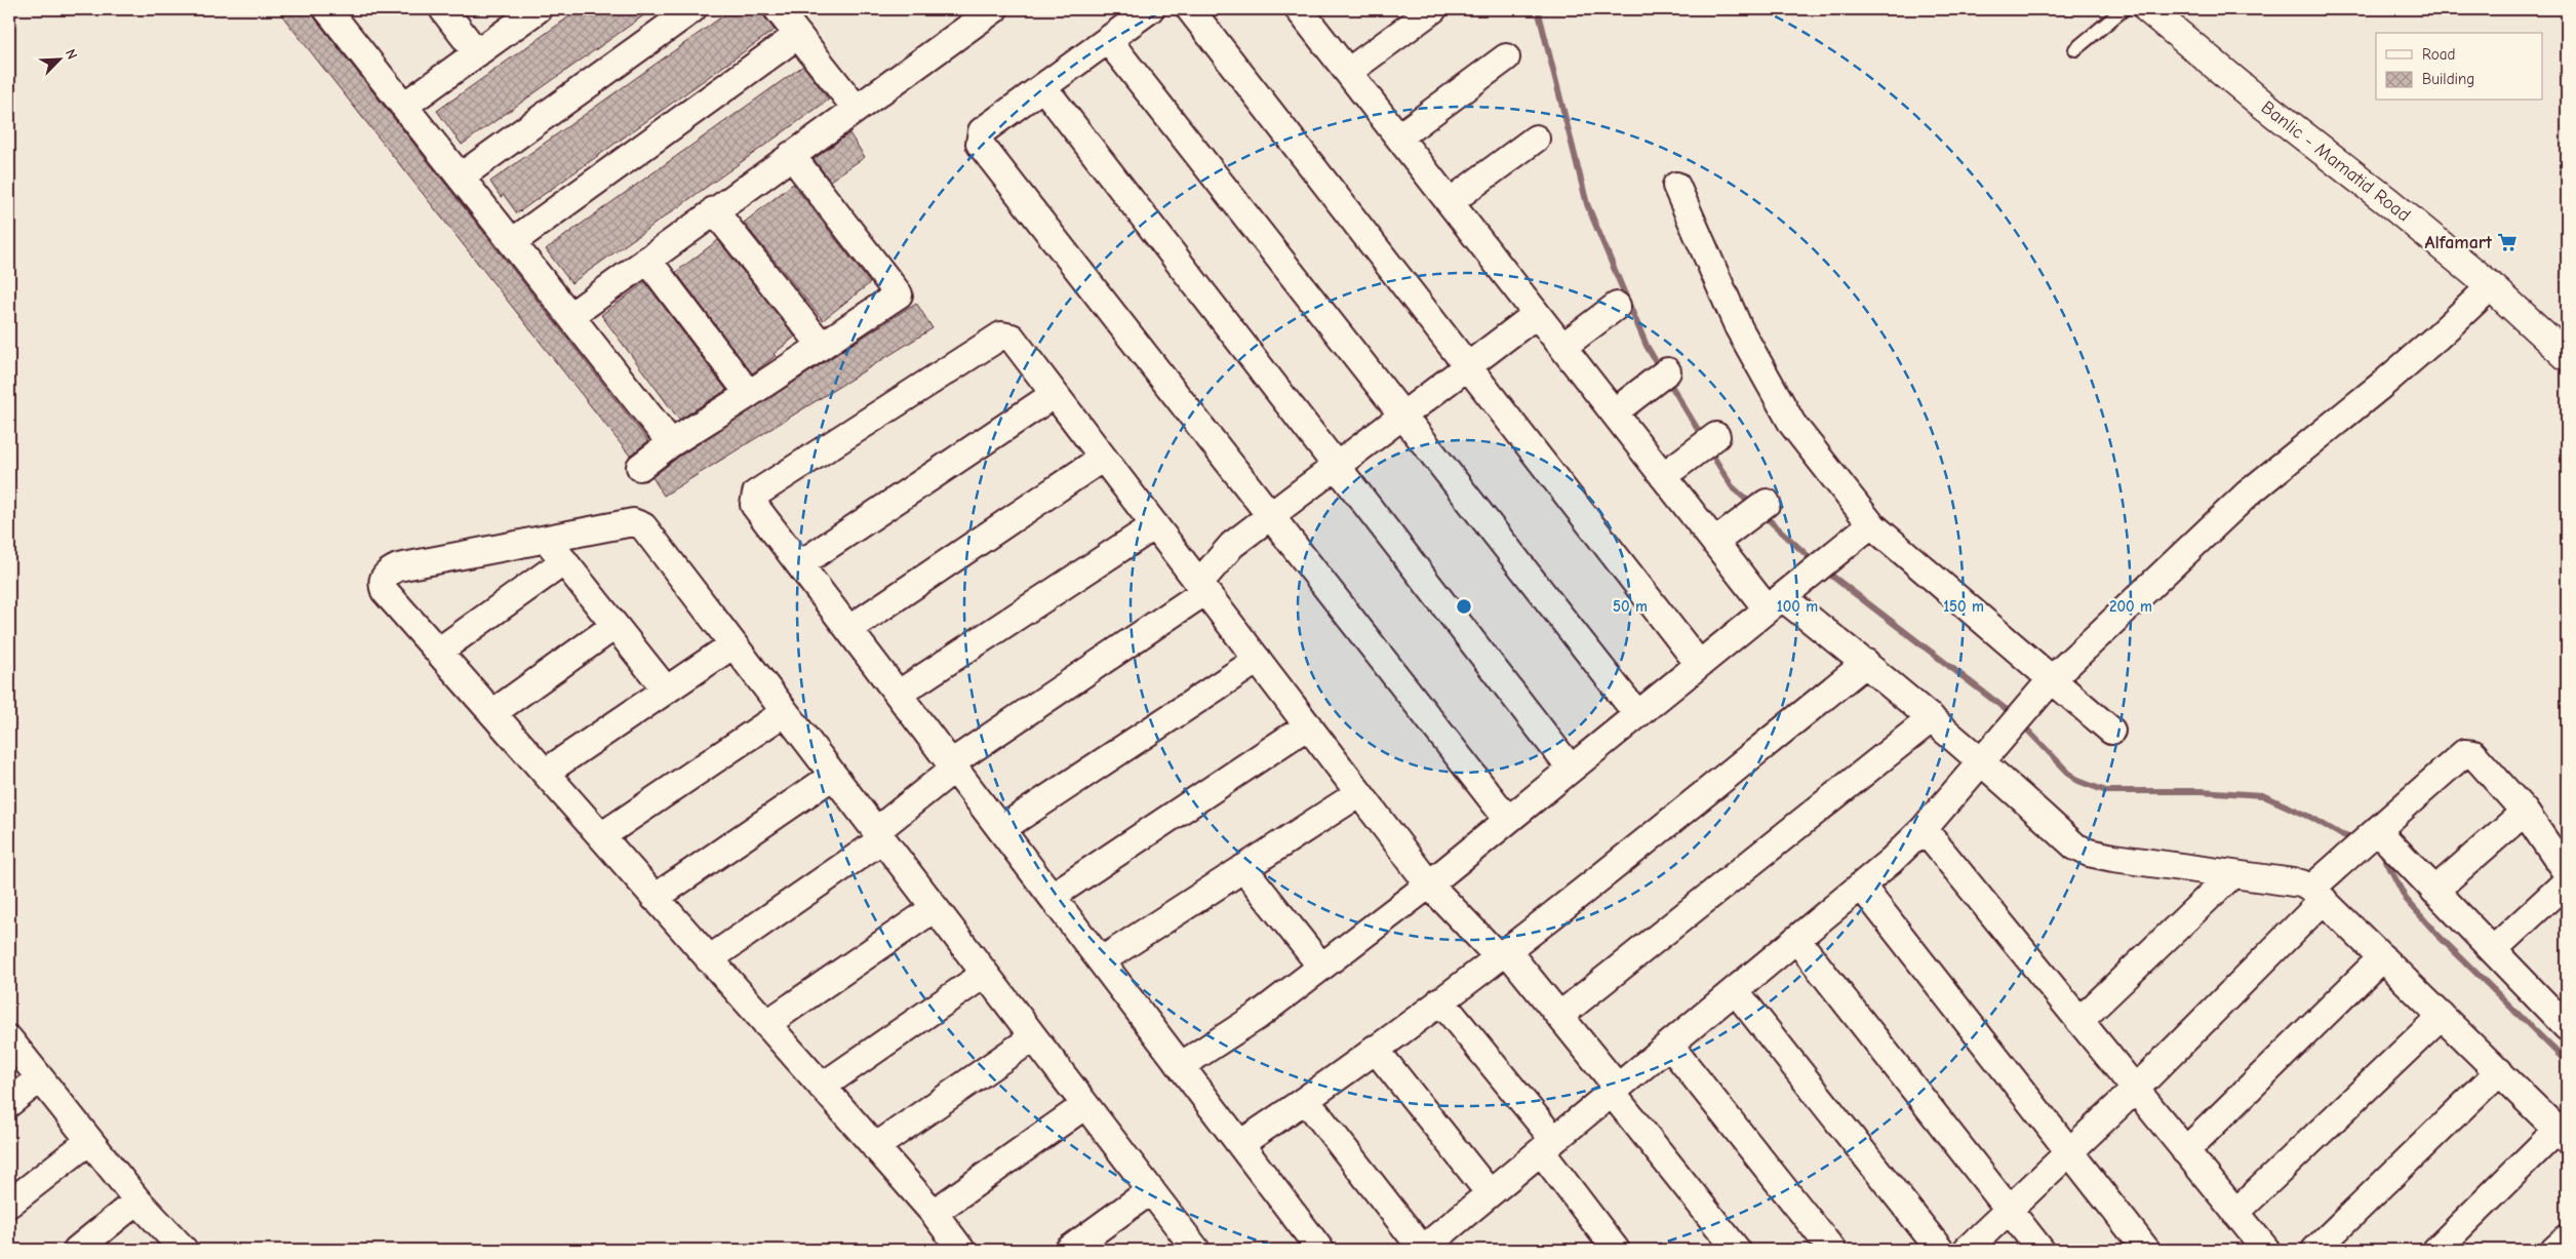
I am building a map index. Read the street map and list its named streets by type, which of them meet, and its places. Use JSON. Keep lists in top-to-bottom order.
{
  "streets": {
    "main road": ["Banlic - Mamatid Road"]
  },
  "places": {
    "supermarket": ["Alfamart"]
  },
  "legend": ["Road", "Building"],
  "north": "top right",
  "rings": [
    "50 m",
    "100 m",
    "150 m",
    "200 m"
  ]
}
